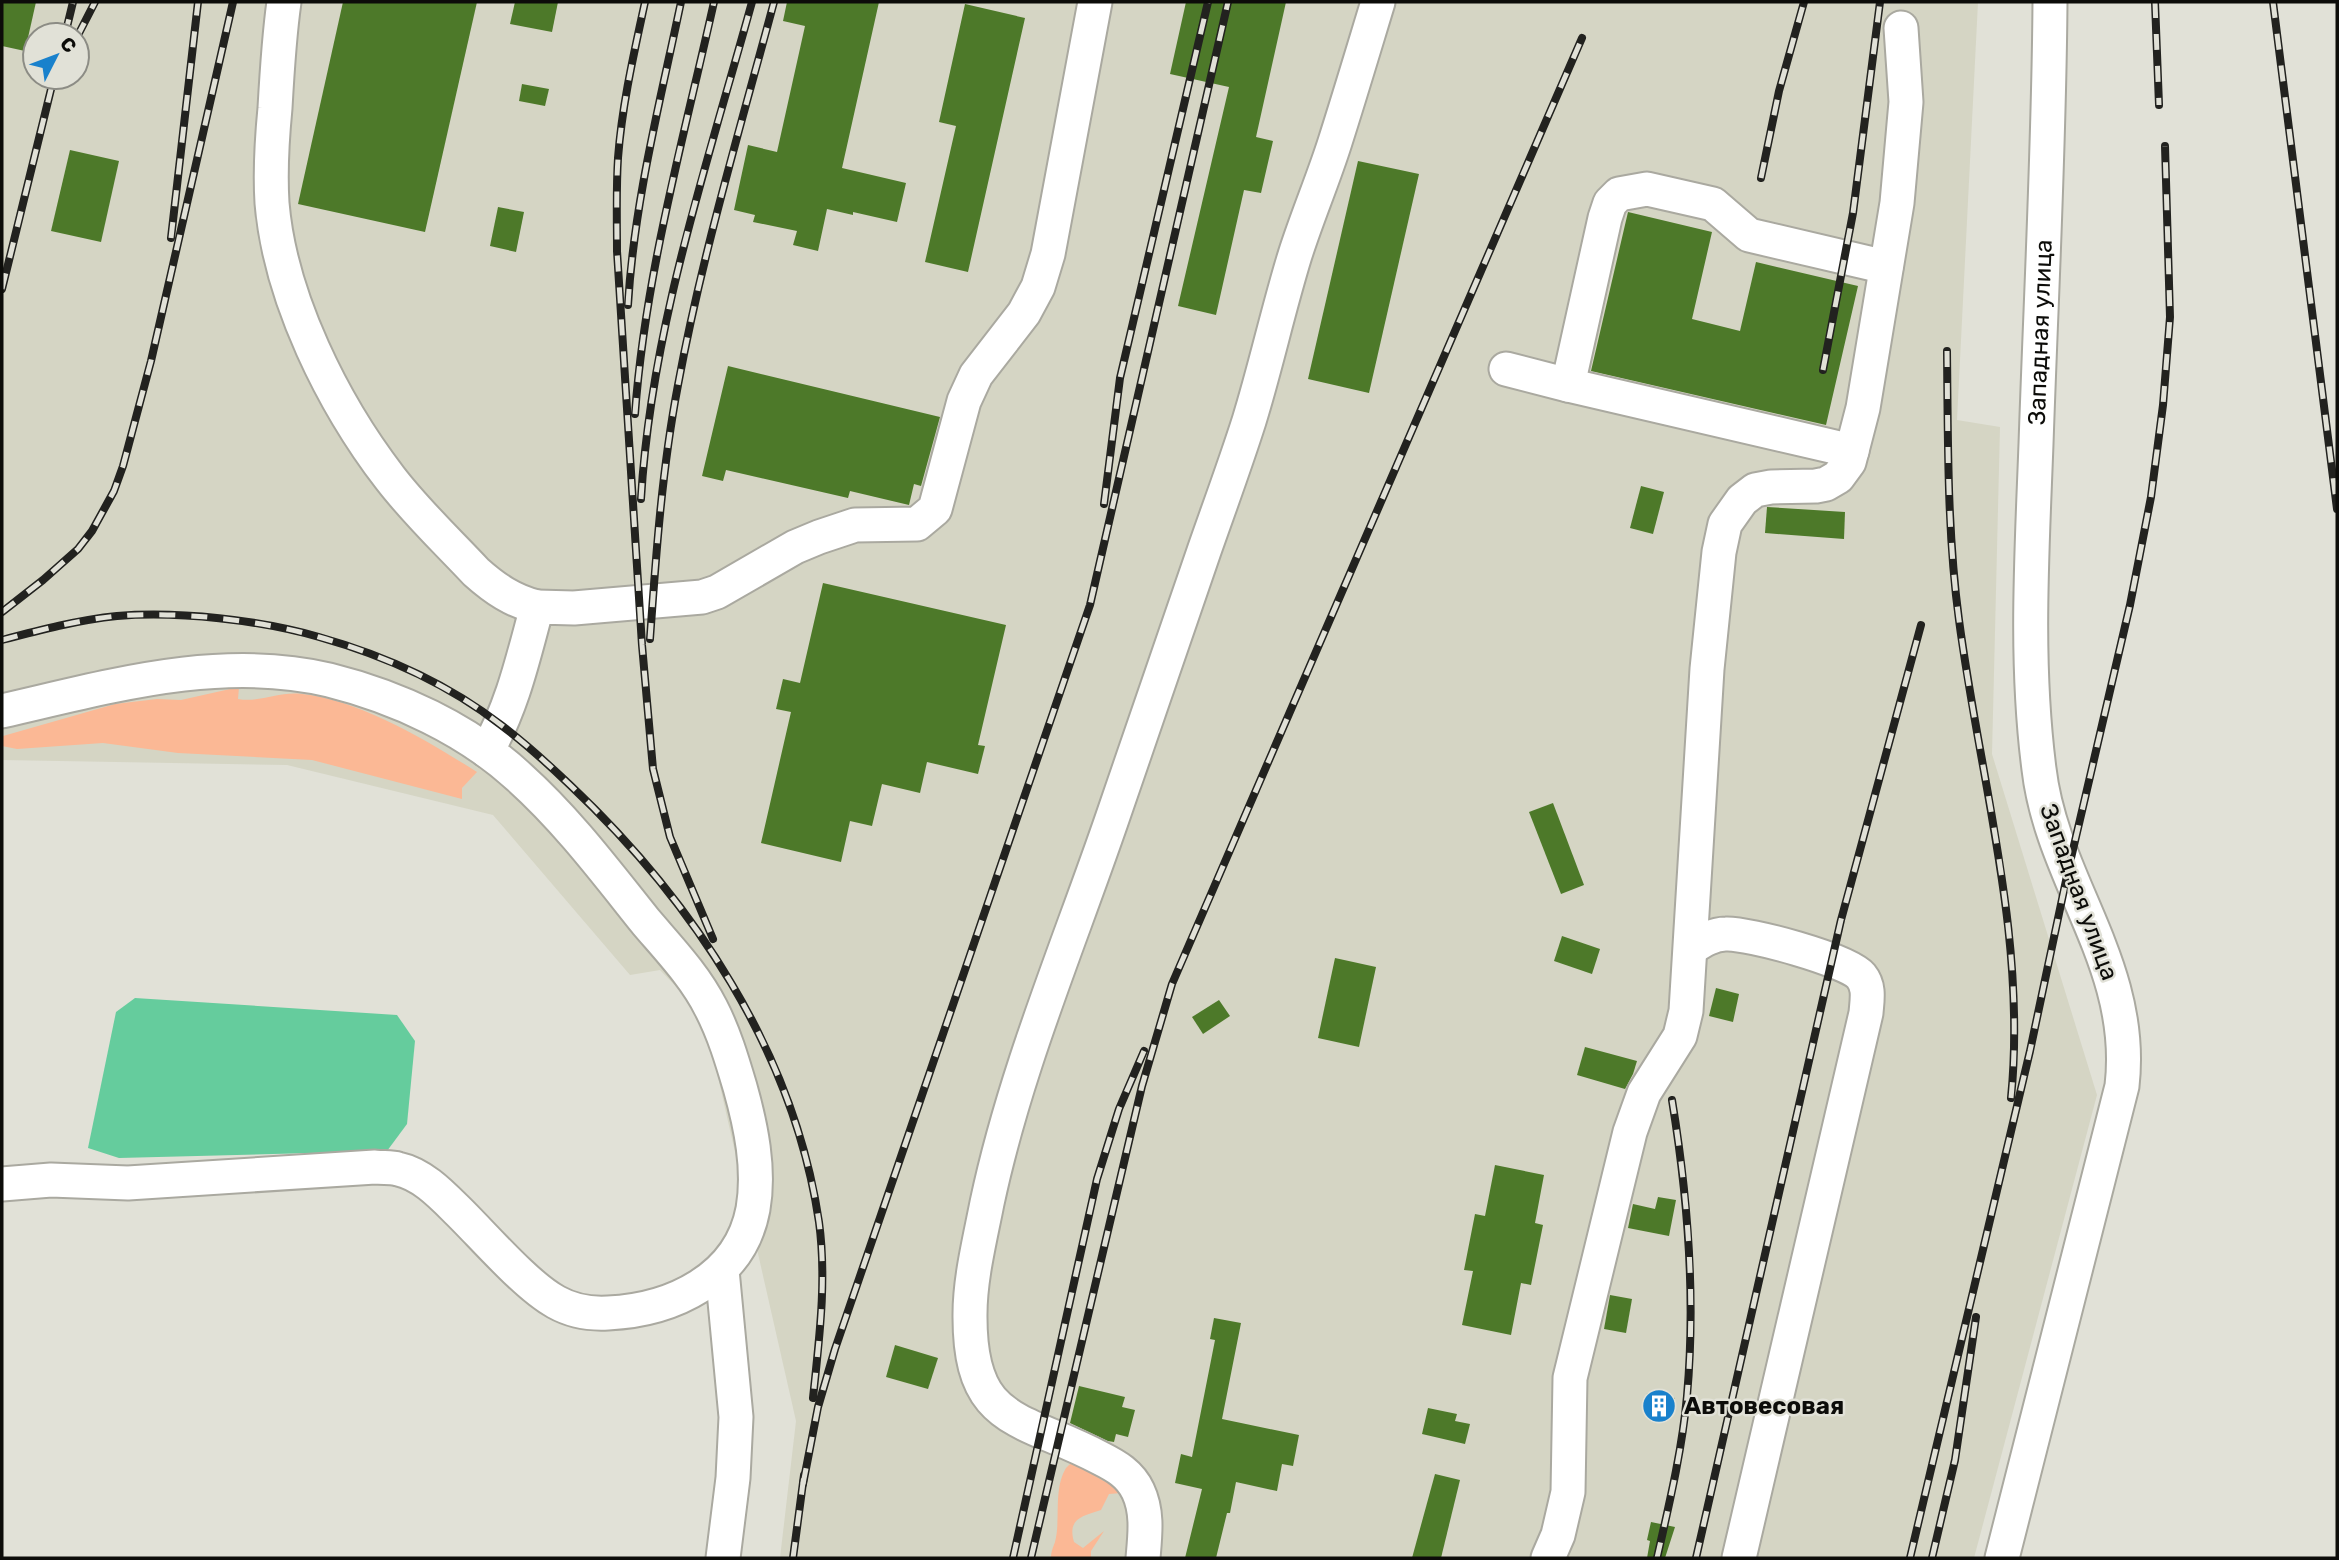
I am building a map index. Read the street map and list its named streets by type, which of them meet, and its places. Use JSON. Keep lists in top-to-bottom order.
{
  "streets": {
    "street": ["Западная улица"]
  },
  "places": {
    "building": ["Автовесовая"]
  },
  "north": "top right"
}
